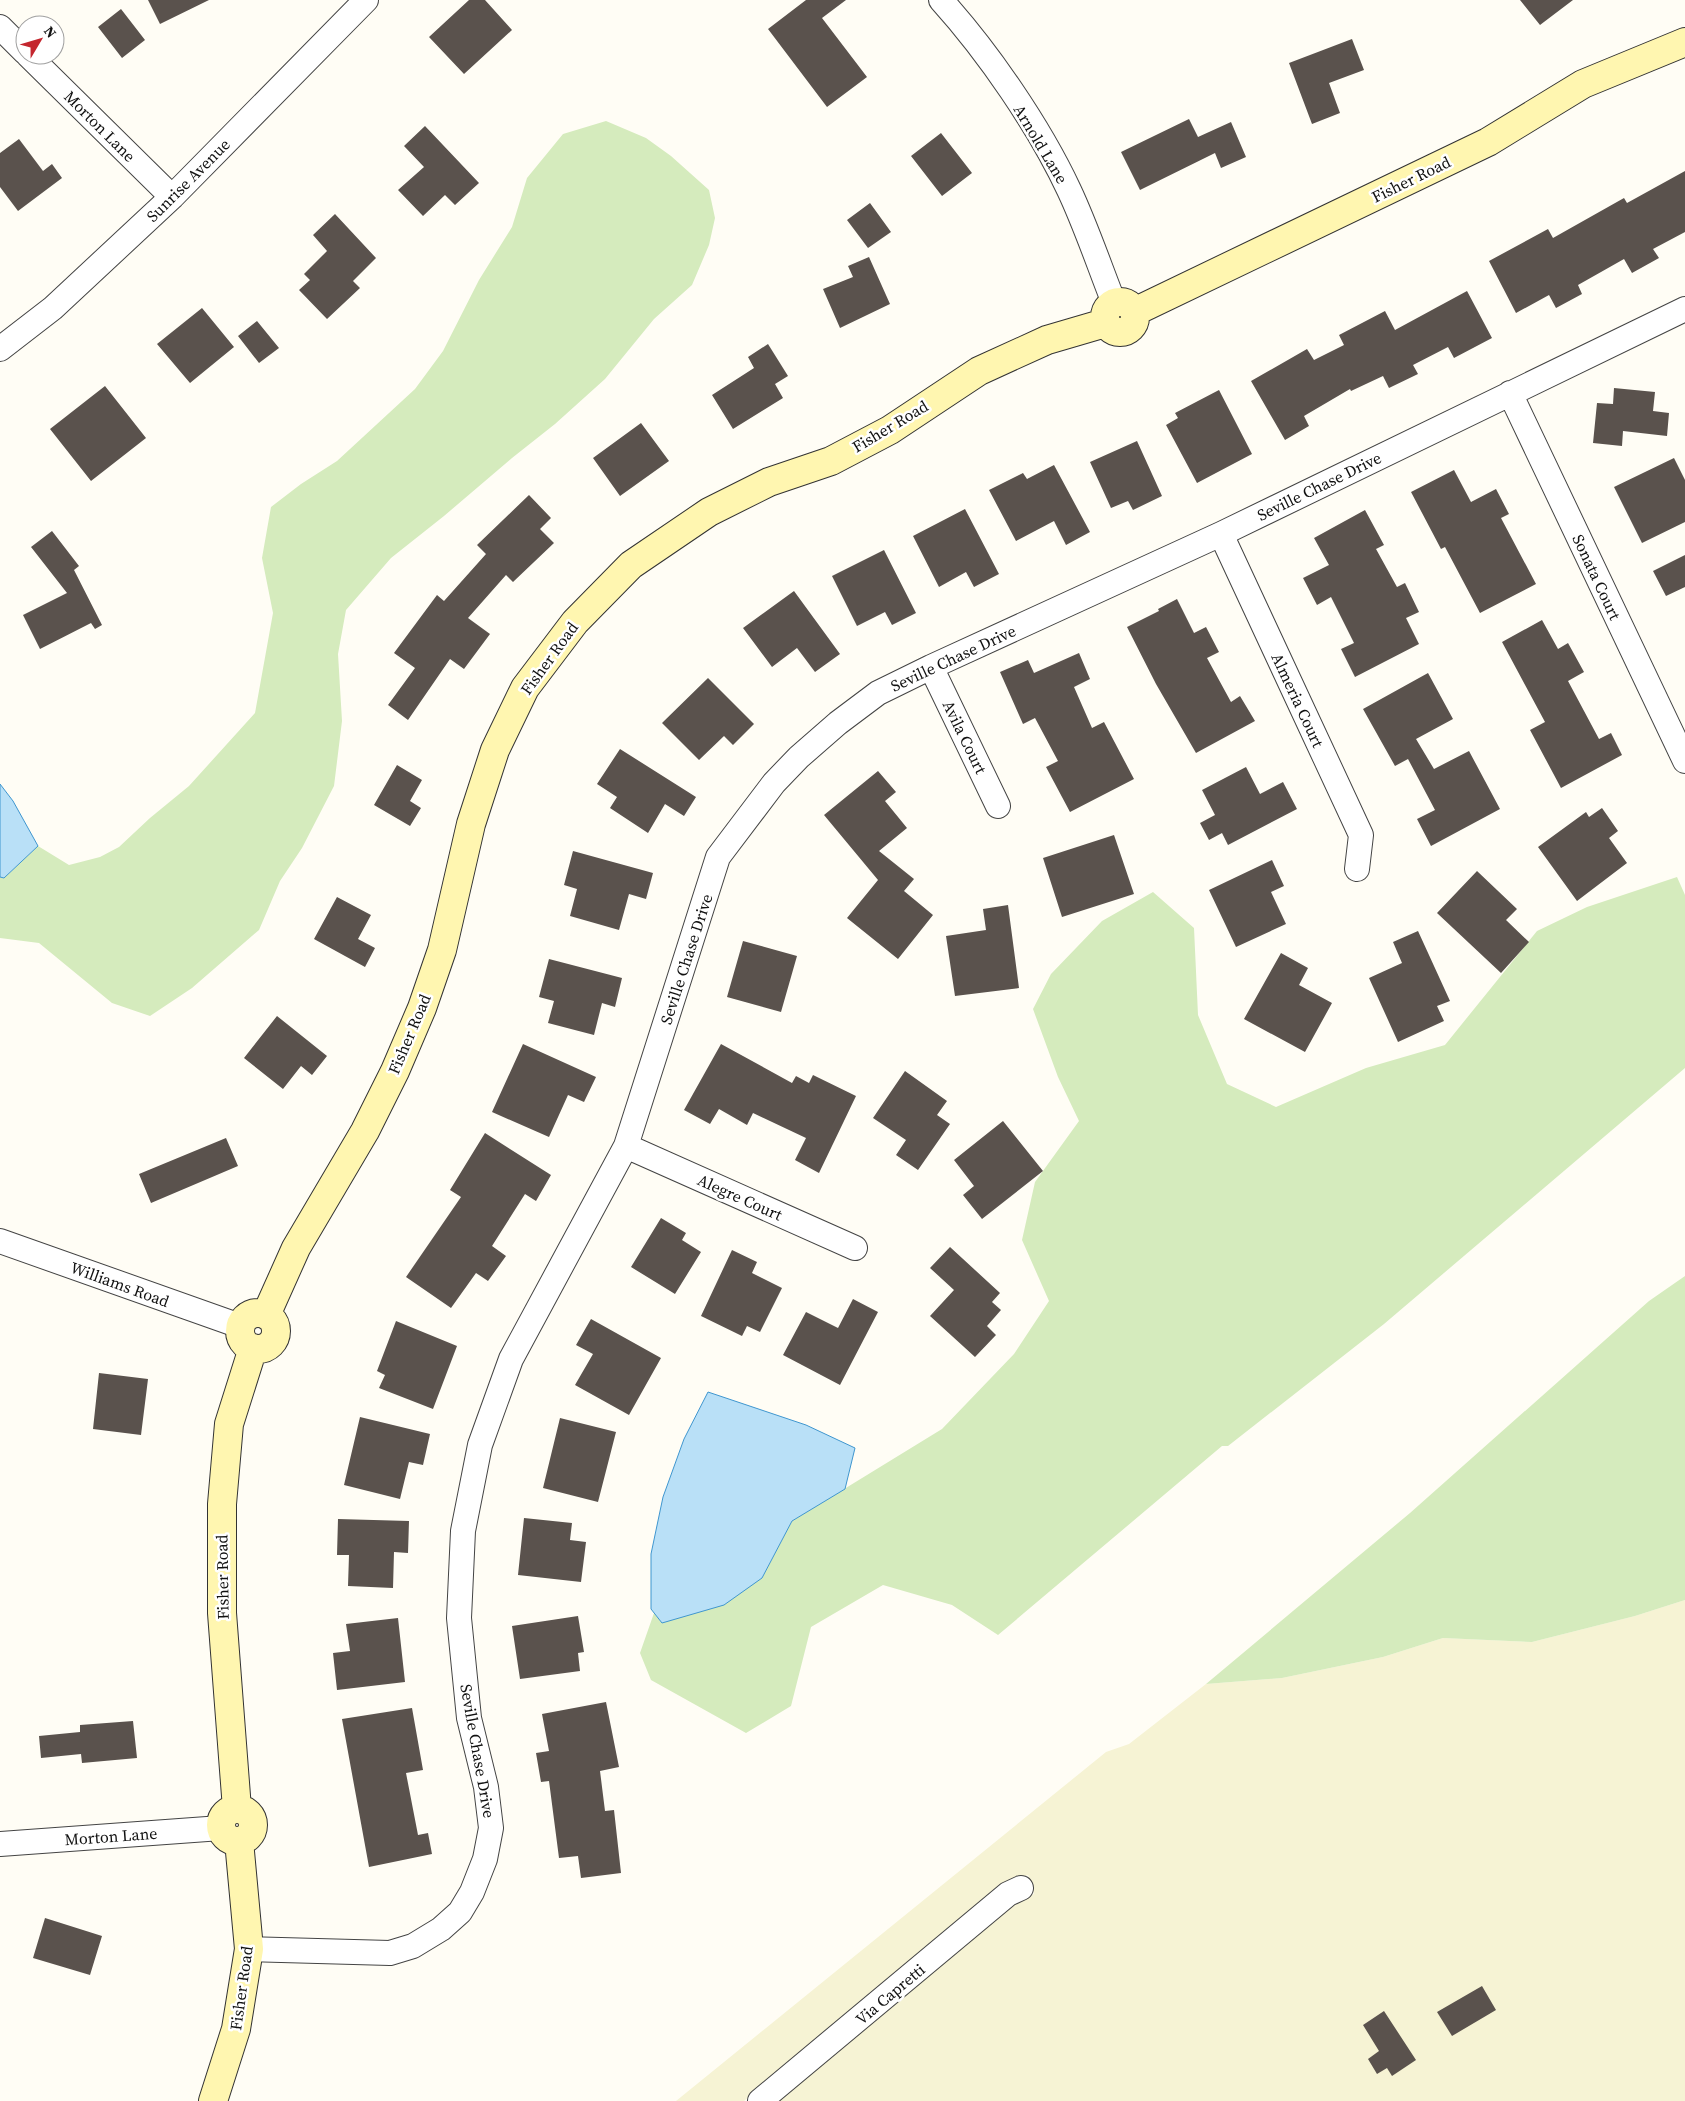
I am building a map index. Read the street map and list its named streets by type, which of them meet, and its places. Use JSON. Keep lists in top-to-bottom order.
{
  "streets": {
    "street": [
      "Morton Lane",
      "Arnold Lane",
      "Fisher Road",
      "Sunrise Avenue",
      "Seville Chase Drive",
      "Sonata Court",
      "Almeria Court",
      "Avila Court",
      "Alegre Court",
      "Williams Road",
      "Via Capretti"
    ]
  },
  "crossings": [
    ["Morton Lane", "Fisher Road"],
    ["Morton Lane", "Sunrise Avenue"],
    ["Arnold Lane", "Fisher Road"],
    ["Fisher Road", "Seville Chase Drive"],
    ["Fisher Road", "Williams Road"],
    ["Seville Chase Drive", "Sonata Court"],
    ["Seville Chase Drive", "Almeria Court"],
    ["Seville Chase Drive", "Avila Court"],
    ["Seville Chase Drive", "Alegre Court"]
  ],
  "north": "top right"
}
